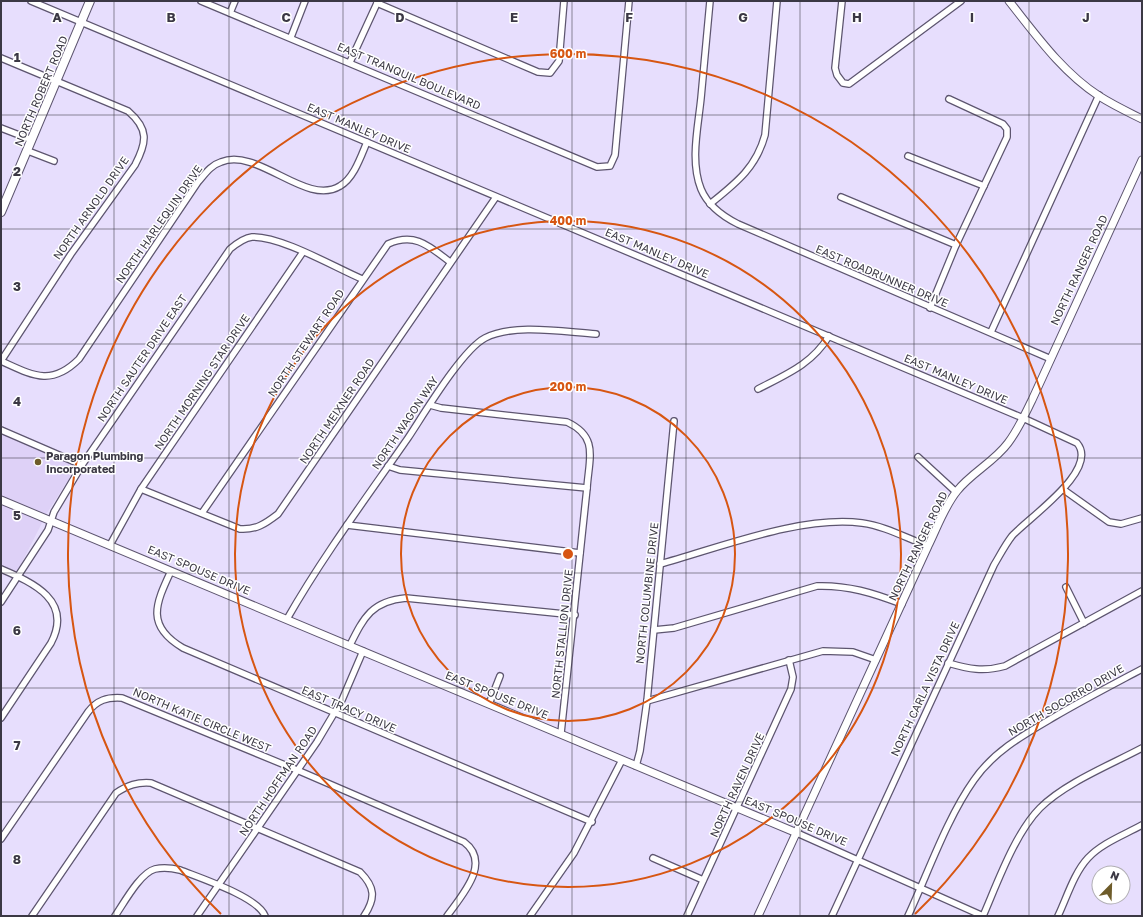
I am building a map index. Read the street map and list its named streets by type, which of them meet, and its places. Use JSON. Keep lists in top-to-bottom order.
{
  "streets": {
    "main road": ["NORTH ROBERT ROAD"],
    "street": [
      "EAST TRANQUIL BOULEVARD",
      "EAST MANLEY DRIVE",
      "NORTH ARNOLD DRIVE",
      "NORTH HARLEQUIN DRIVE",
      "NORTH RANGER ROAD",
      "EAST ROADRUNNER DRIVE",
      "NORTH STEWART ROAD",
      "NORTH SAUTER DRIVE EAST",
      "NORTH MORNING STAR DRIVE",
      "NORTH MEIXNER ROAD",
      "NORTH WAGON WAY",
      "EAST SPOUSE DRIVE",
      "NORTH COLUMBINE DRIVE",
      "NORTH STALLION DRIVE",
      "NORTH CARLA VISTA DRIVE",
      "NORTH SOCORRO DRIVE",
      "EAST TRACY DRIVE",
      "NORTH KATIE CIRCLE WEST",
      "NORTH HOFFMAN ROAD",
      "NORTH RAVEN DRIVE"
    ]
  },
  "crossings": [
    ["NORTH ROBERT ROAD", "EAST MANLEY DRIVE"],
    ["NORTH ROBERT ROAD", "NORTH ARNOLD DRIVE"],
    ["EAST MANLEY DRIVE", "NORTH HARLEQUIN DRIVE"],
    ["EAST MANLEY DRIVE", "NORTH RANGER ROAD"],
    ["EAST MANLEY DRIVE", "NORTH MEIXNER ROAD"],
    ["EAST MANLEY DRIVE", "NORTH CARLA VISTA DRIVE"],
    ["NORTH ARNOLD DRIVE", "NORTH HARLEQUIN DRIVE"],
    ["NORTH RANGER ROAD", "EAST ROADRUNNER DRIVE"],
    ["NORTH RANGER ROAD", "EAST SPOUSE DRIVE"],
    ["NORTH STEWART ROAD", "NORTH SAUTER DRIVE EAST"],
    ["NORTH STEWART ROAD", "NORTH MEIXNER ROAD"],
    ["NORTH SAUTER DRIVE EAST", "NORTH MORNING STAR DRIVE"],
    ["NORTH SAUTER DRIVE EAST", "EAST SPOUSE DRIVE"],
    ["NORTH MORNING STAR DRIVE", "NORTH MEIXNER ROAD"],
    ["NORTH MORNING STAR DRIVE", "EAST SPOUSE DRIVE"],
    ["NORTH WAGON WAY", "EAST SPOUSE DRIVE"],
    ["NORTH WAGON WAY", "NORTH STALLION DRIVE"],
    ["EAST SPOUSE DRIVE", "NORTH COLUMBINE DRIVE"],
    ["EAST SPOUSE DRIVE", "NORTH STALLION DRIVE"],
    ["EAST SPOUSE DRIVE", "NORTH CARLA VISTA DRIVE"],
    ["EAST SPOUSE DRIVE", "NORTH SOCORRO DRIVE"],
    ["EAST SPOUSE DRIVE", "EAST TRACY DRIVE"],
    ["EAST SPOUSE DRIVE", "NORTH HOFFMAN ROAD"],
    ["EAST SPOUSE DRIVE", "NORTH RAVEN DRIVE"],
    ["EAST TRACY DRIVE", "NORTH HOFFMAN ROAD"],
    ["NORTH KATIE CIRCLE WEST", "NORTH HOFFMAN ROAD"]
  ],
  "places": ["Paragon Plumbing Incorporated"],
  "north": "top right",
  "grid": {
    "columns": [
      "A",
      "B",
      "C",
      "D",
      "E",
      "F",
      "G",
      "H",
      "I",
      "J"
    ],
    "rows": [
      "1",
      "2",
      "3",
      "4",
      "5",
      "6",
      "7",
      "8"
    ]
  },
  "rings": ["600 m", "400 m", "200 m"]
}
